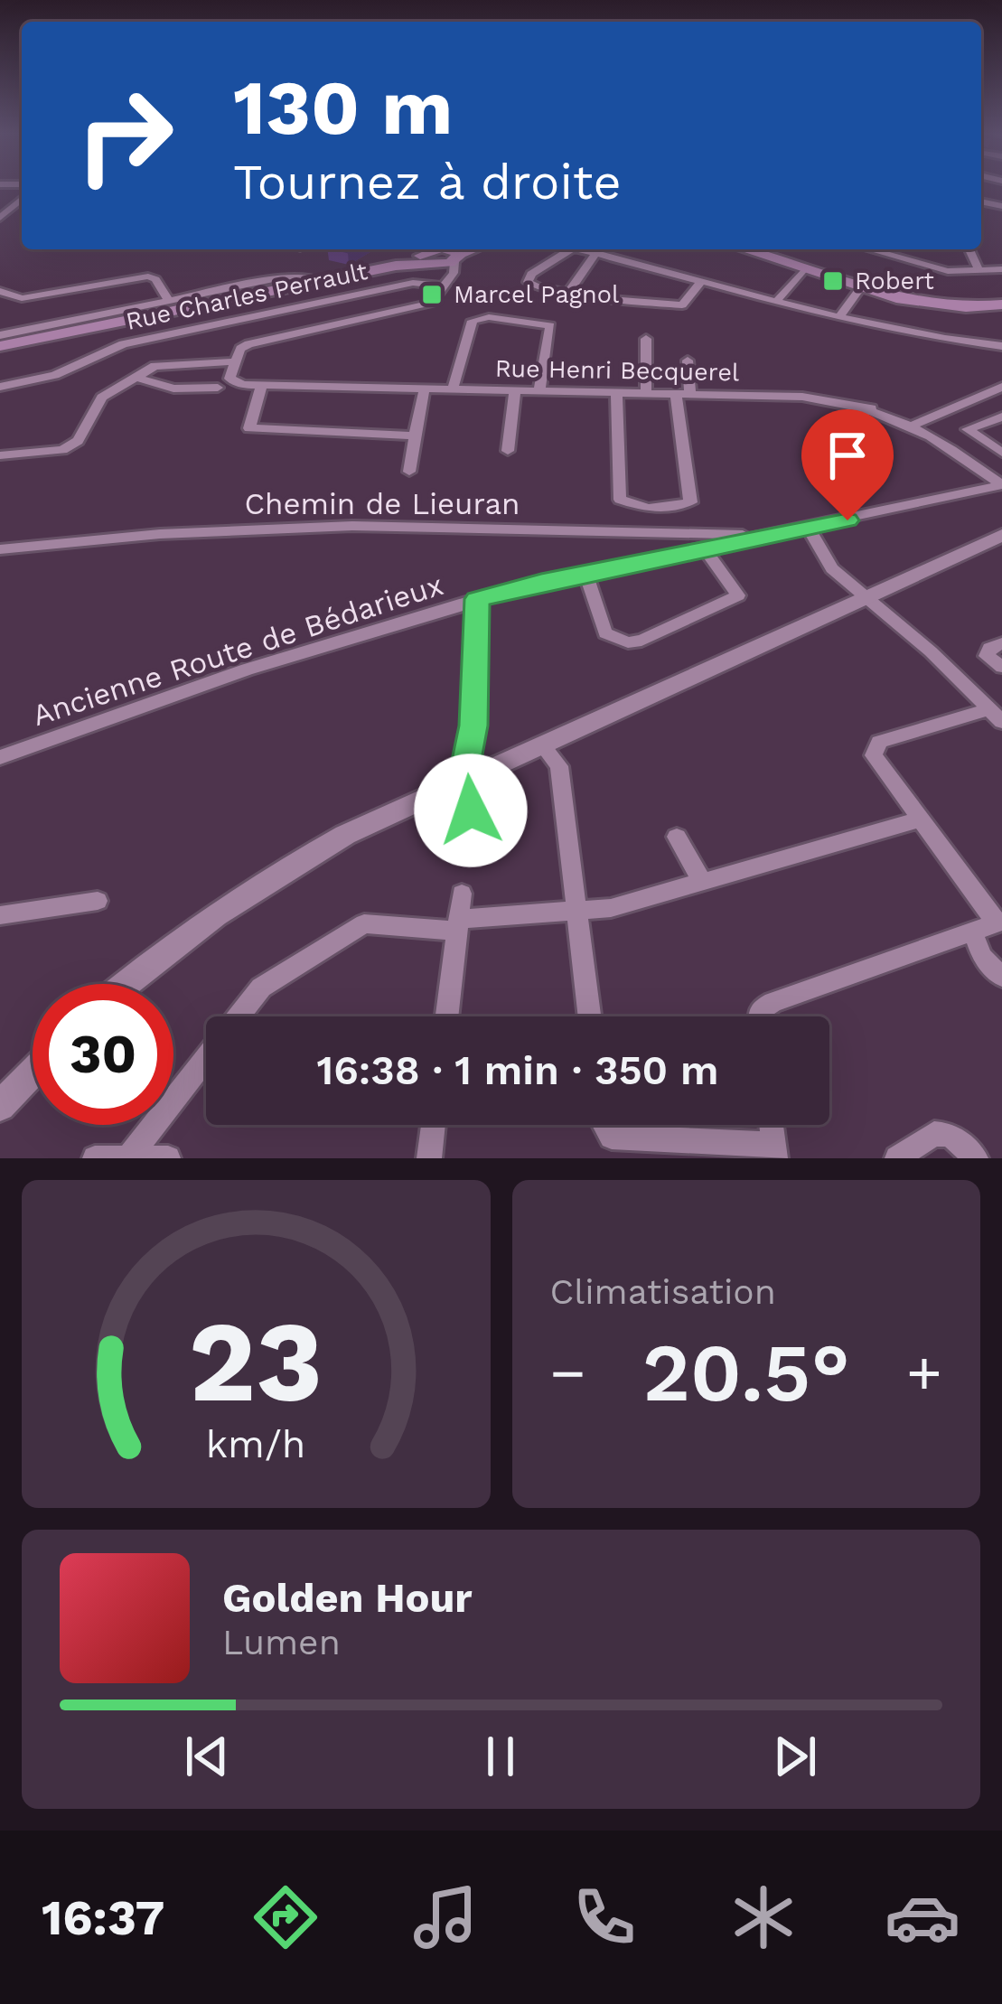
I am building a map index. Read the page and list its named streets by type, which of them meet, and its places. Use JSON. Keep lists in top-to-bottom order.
{
  "streets": {
    "street": [
      "Rue Charles Perrault",
      "Rue Henri Becquerel",
      "Chemin de Lieuran",
      "Ancienne Route de Bédarieux"
    ]
  },
  "crossings": [
    ["Rue Henri Becquerel", "Ancienne Route de Bédarieux"],
    ["Chemin de Lieuran", "Ancienne Route de Bédarieux"]
  ],
  "places": {
    "transit": ["Robert", "Marcel Pagnol"]
  },
  "page": {
    "turn": ["130 m", "Tournez à droite"],
    "limit": "30",
    "trip": "16:38 · 1 min · 350 m",
    "tile": "Climatisation",
    "heat": ["−", "20.5°", "+"],
    "song": ["Golden Hour", "Lumen"],
    "tabs": "16:37",
    "gauge": ["23", "km/h"]
  }
}
